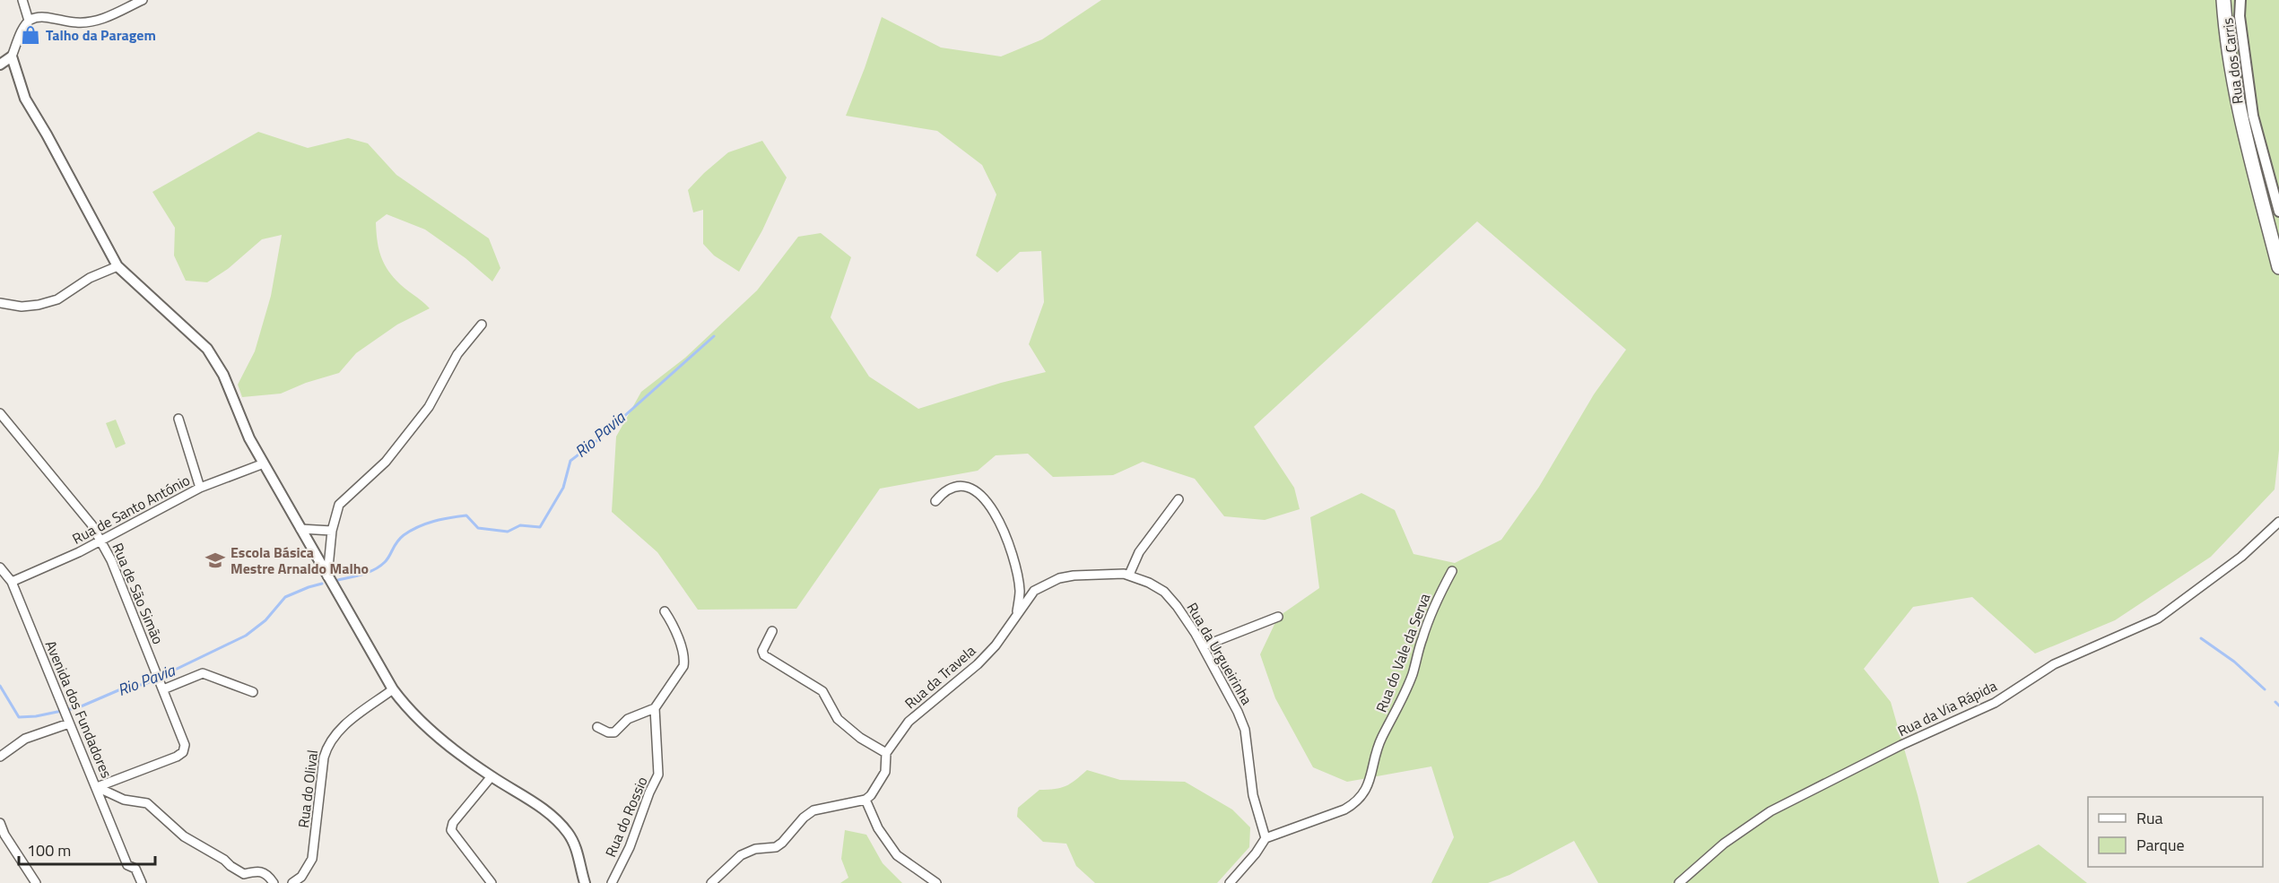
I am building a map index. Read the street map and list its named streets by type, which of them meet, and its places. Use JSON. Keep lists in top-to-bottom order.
{
  "streets": {
    "street": [
      "Rua dos Carris",
      "Rua de Santo António",
      "Rua de São Simão",
      "Rua do Vale da Serva",
      "Rua da Urgueirinha",
      "Rua da Travela",
      "Rua da Via Rápida",
      "Avenida dos Fundadores",
      "Rua do Olival",
      "Rua do Rossio"
    ]
  },
  "crossings": [
    ["Rua de Santo António", "Rua de São Simão"],
    ["Rua de Santo António", "Avenida dos Fundadores"],
    ["Rua de São Simão", "Avenida dos Fundadores"],
    ["Rua do Vale da Serva", "Rua da Urgueirinha"],
    ["Rua da Urgueirinha", "Rua da Travela"]
  ],
  "water": ["Rio Pavia"],
  "places": {
    "shop": ["Talho da Paragem"],
    "school or university": ["Escola Básica Mestre Arnaldo Malho"]
  },
  "legend": ["Rua", "Parque"],
  "scale_bar": "100 m"
}
